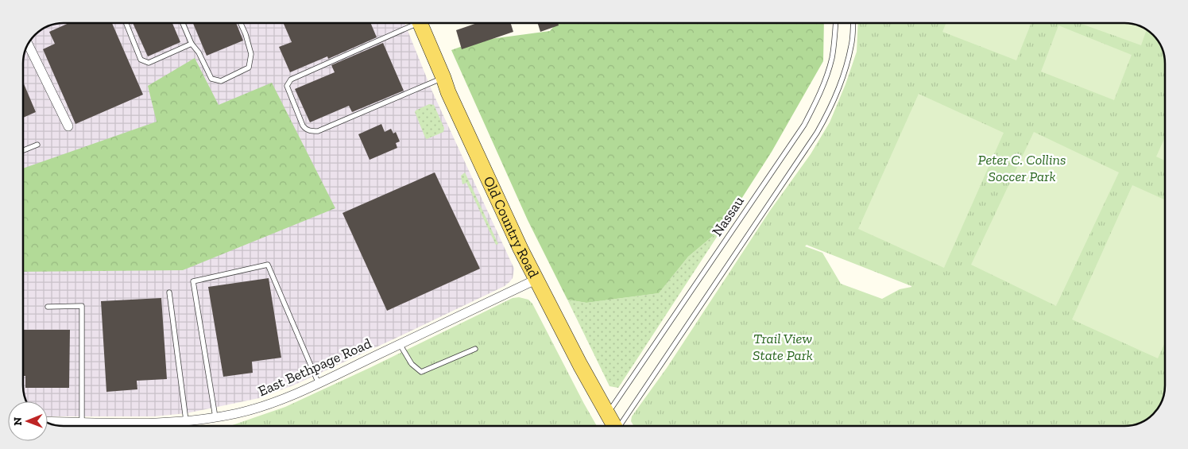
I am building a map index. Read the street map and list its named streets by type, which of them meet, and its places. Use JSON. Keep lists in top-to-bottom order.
{
  "streets": {
    "main road": ["Old Country Road"],
    "street": ["East Bethpage Road"],
    "lane": ["Nassau"]
  },
  "crossings": [
    ["Nassau", "Old Country Road"],
    ["Old Country Road", "East Bethpage Road"]
  ],
  "parks": ["Peter C. Collins Soccer Park", "Trail View State Park"],
  "north": "left"
}
